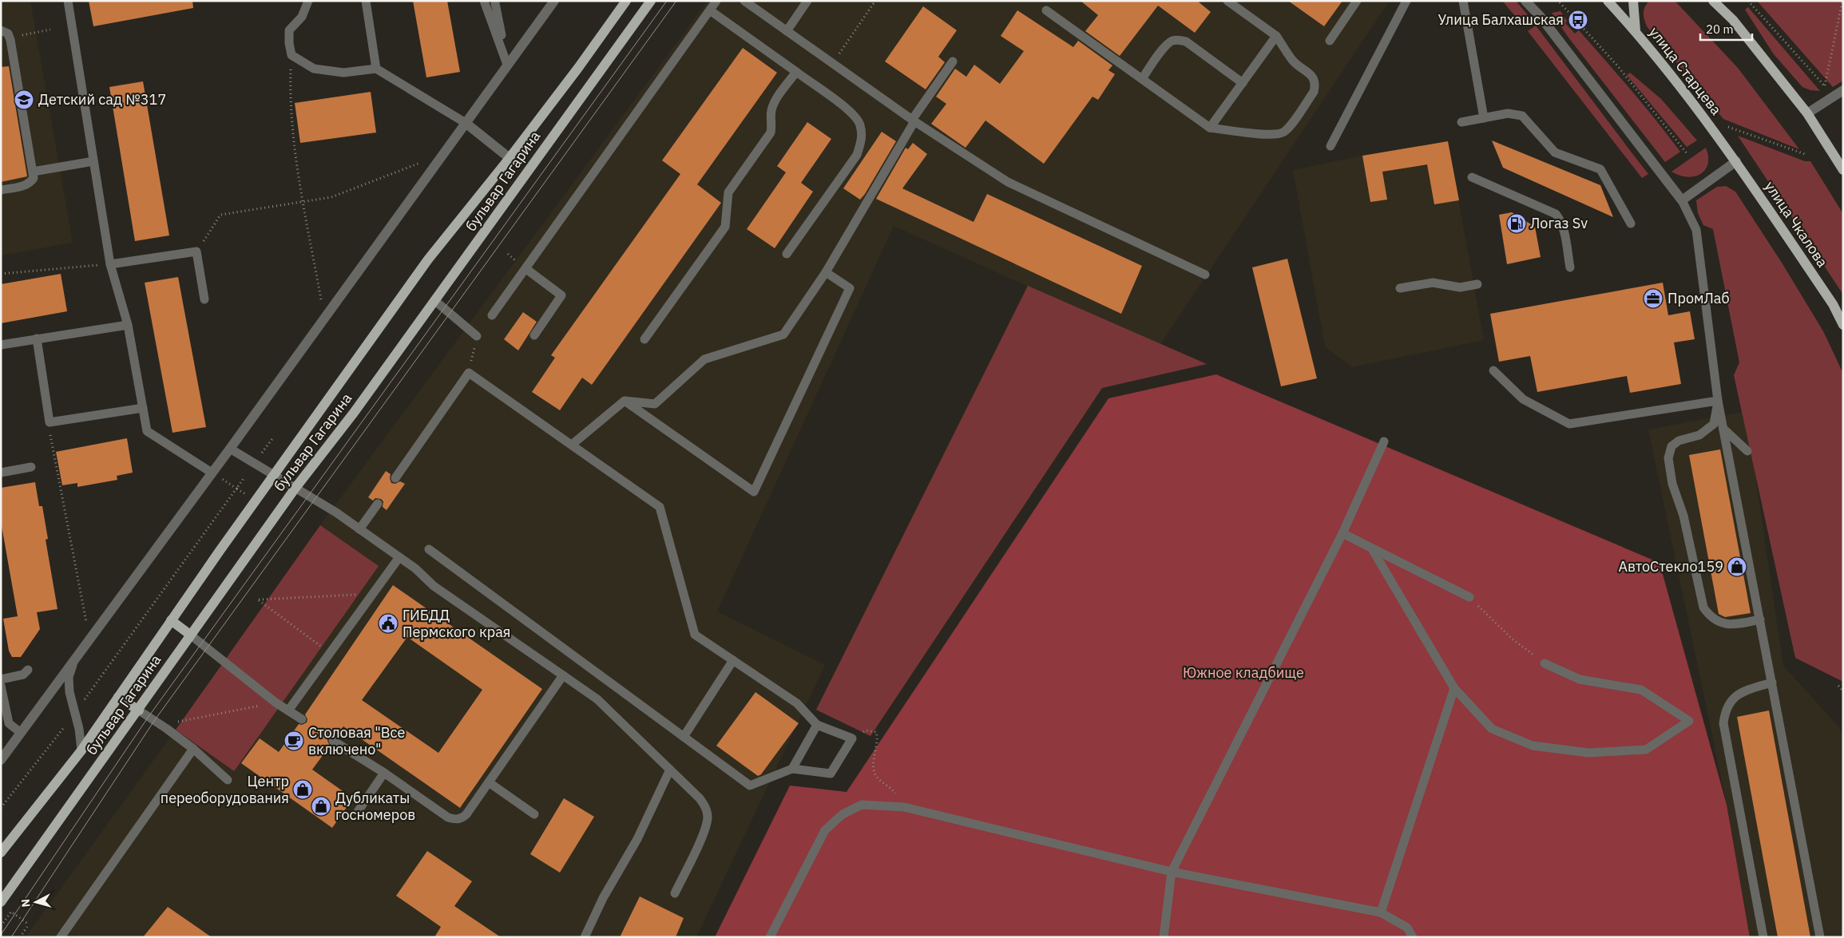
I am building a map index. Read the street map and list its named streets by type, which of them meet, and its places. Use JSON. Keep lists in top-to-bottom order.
{
  "streets": {
    "main road": ["улица Старцева", "бульвар Гагарина", "улица Чкалова"]
  },
  "crossings": [
    ["улица Старцева", "улица Чкалова"]
  ],
  "parks": ["Южное кладбище"],
  "places": {
    "bus stop": ["Улица Балхашская"],
    "school or university": ["Детский сад №317"],
    "fuel station": ["Логаз Sv"],
    "office": ["ПромЛаб"],
    "shop": ["АвтоСтекло159", "Центр переоборудования", "Дубликаты госномеров"],
    "public building": ["ГИБДД Пермского края"],
    "cafe": ["Столовая \"Все включено\""]
  },
  "scale_bar": "20 m",
  "north": "left"
}
